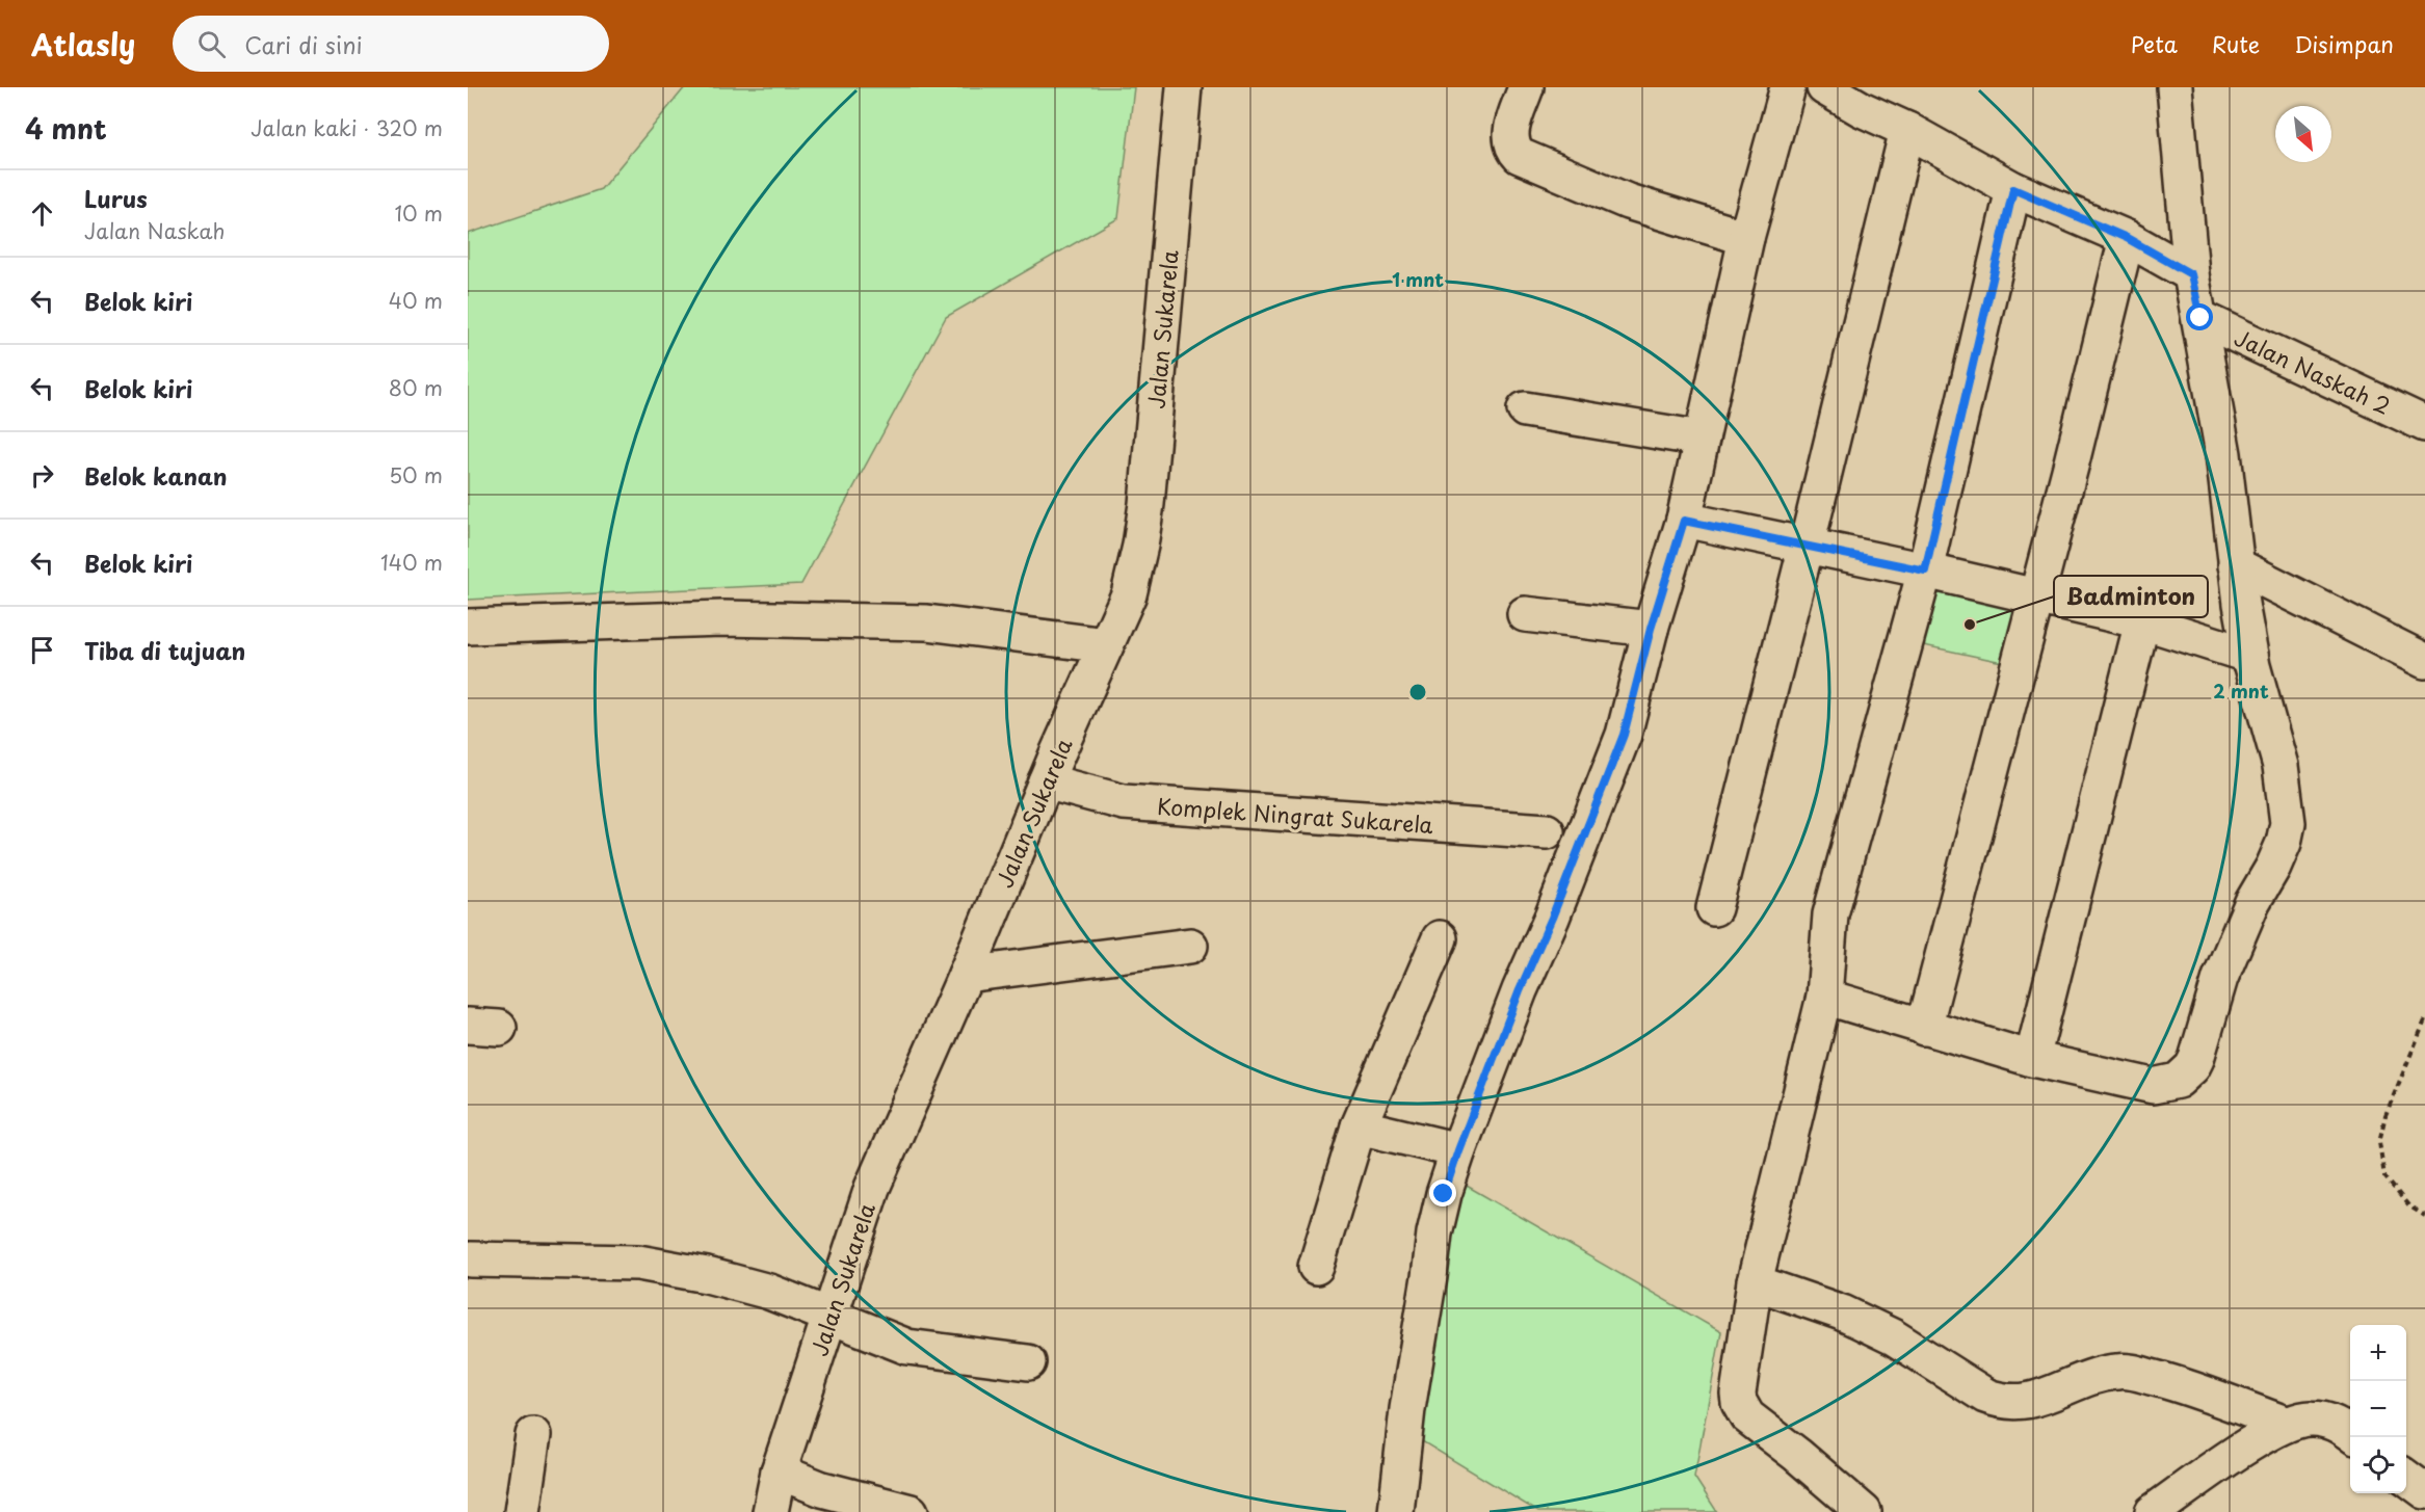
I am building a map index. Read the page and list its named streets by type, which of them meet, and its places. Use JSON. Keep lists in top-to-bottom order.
{
  "streets": {
    "street": ["Jalan Sukarela", "Jalan Naskah 2", "Komplek Ningrat Sukarela"]
  },
  "crossings": [
    ["Jalan Sukarela", "Komplek Ningrat Sukarela"]
  ],
  "places": ["Badminton"],
  "north": "bottom right",
  "page": {
    "header": "Atlasly",
    "search": "Cari di sini",
    "nav": ["Peta", "Rute", "Disimpan"],
    "heading": ["4 mnt", "Jalan kaki · 320 m"],
    "list": [
      ["Lurus", "Jalan Naskah", "10 m"],
      ["Belok kiri", "40 m"],
      ["Belok kiri", "80 m"],
      ["Belok kanan", "50 m"],
      ["Belok kiri", "140 m"],
      "Tiba di tujuan"
    ],
    "map_buttons": ["+", "−"]
  },
  "rings": ["1 mnt", "2 mnt"]
}
